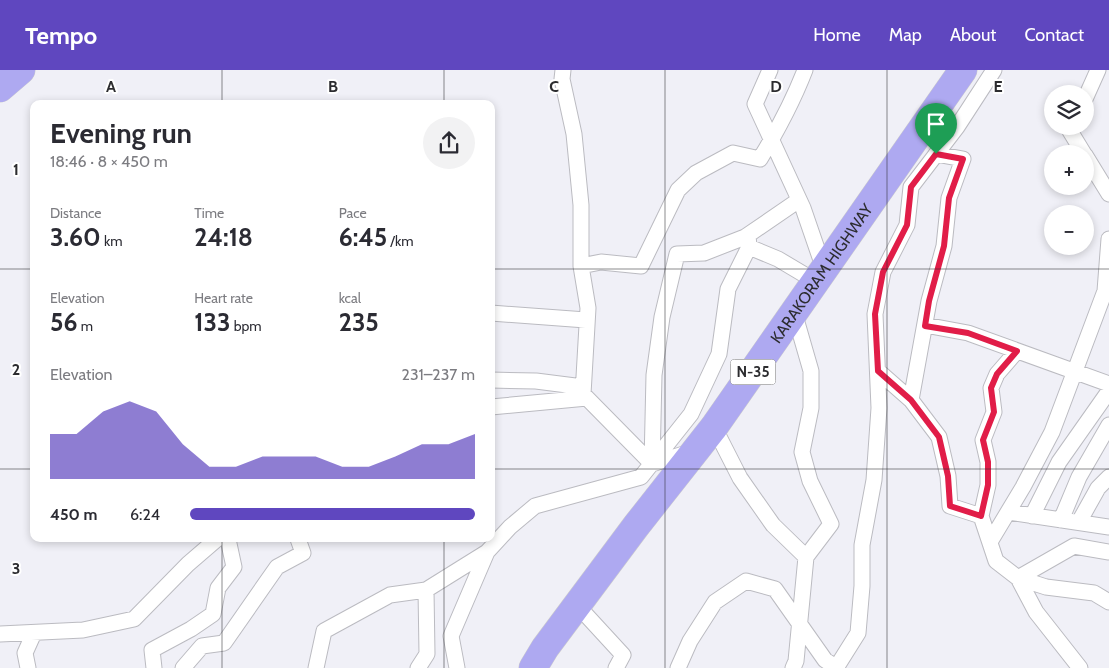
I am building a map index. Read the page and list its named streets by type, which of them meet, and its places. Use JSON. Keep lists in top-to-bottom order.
{
  "streets": {
    "highway": ["KARAKORAM HIGHWAY", "N-35"]
  },
  "page": {
    "header": "Tempo",
    "nav": [
      "Home",
      "Map",
      "About",
      "Contact"
    ],
    "map_buttons": ["+", "−"],
    "heading": ["Evening run", "18:46 · 8 × 450 m"],
    "stats": [
      ["Distance", "3.60 km"],
      ["Time", "24:18"],
      ["Pace", "6:45 /km"],
      ["Elevation", "56 m"],
      ["Heart rate", "133 bpm"],
      ["kcal", "235"]
    ],
    "chart": ["Elevation", "231–237 m"],
    "list": [
      {
        "name": "450 m",
        "note": "6:24"
      }
    ]
  },
  "grid": {
    "columns": [
      "A",
      "B",
      "C",
      "D",
      "E"
    ],
    "rows": ["1", "2", "3"]
  }
}
